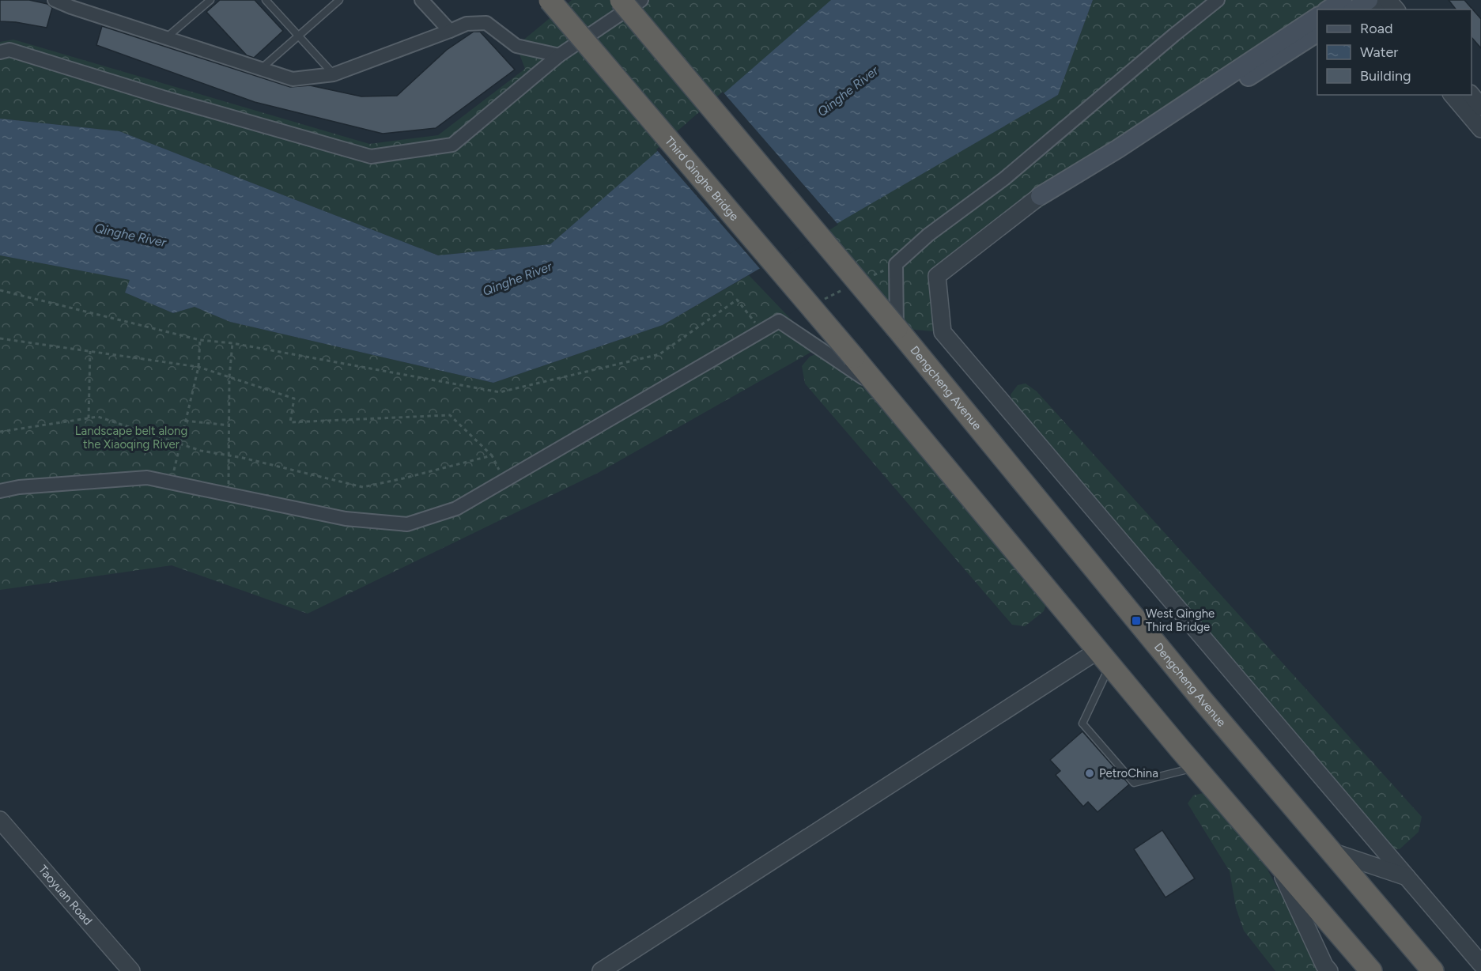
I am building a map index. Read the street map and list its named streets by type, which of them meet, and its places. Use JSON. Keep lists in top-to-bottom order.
{
  "streets": {
    "highway": ["Third Qinghe Bridge", "Dengcheng Avenue"],
    "street": ["Taoyuan Road"]
  },
  "water": ["Qinghe River"],
  "parks": ["Landscape belt along the Xiaoqing River"],
  "places": {
    "transit": ["West Qinghe Third Bridge"],
    "other": ["PetroChina"]
  },
  "legend": ["Road", "Water", "Building"]
}
